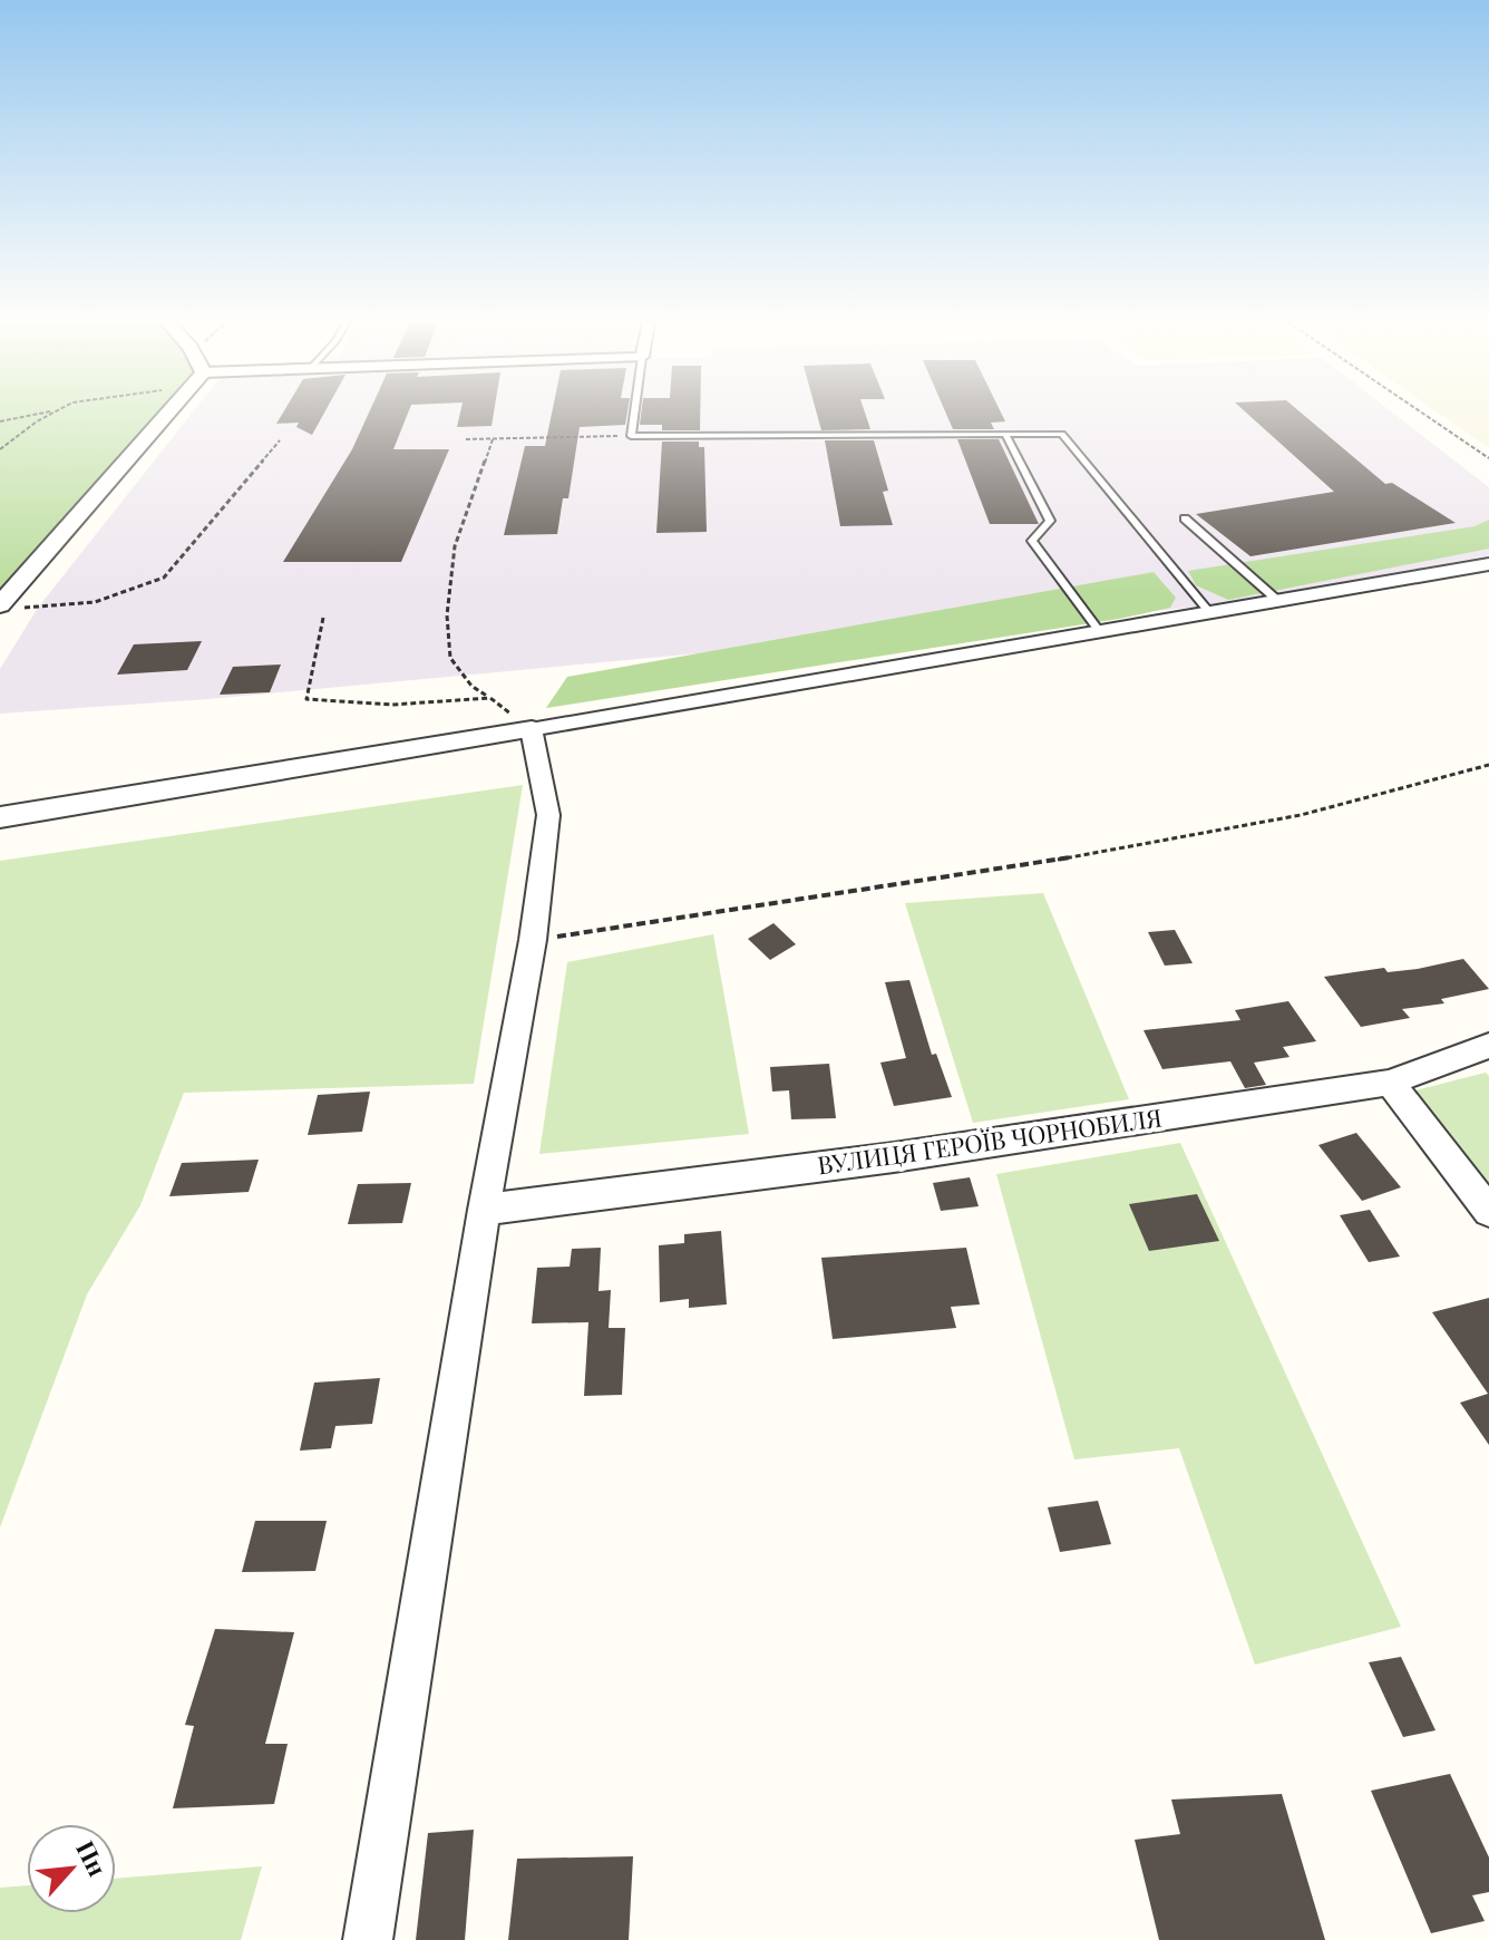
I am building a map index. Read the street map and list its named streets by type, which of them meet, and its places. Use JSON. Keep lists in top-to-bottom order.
{
  "streets": {
    "street": ["ВУЛИЦЯ ГЕРОЇВ ЧОРНОБИЛЯ"]
  },
  "north": "top right"
}
